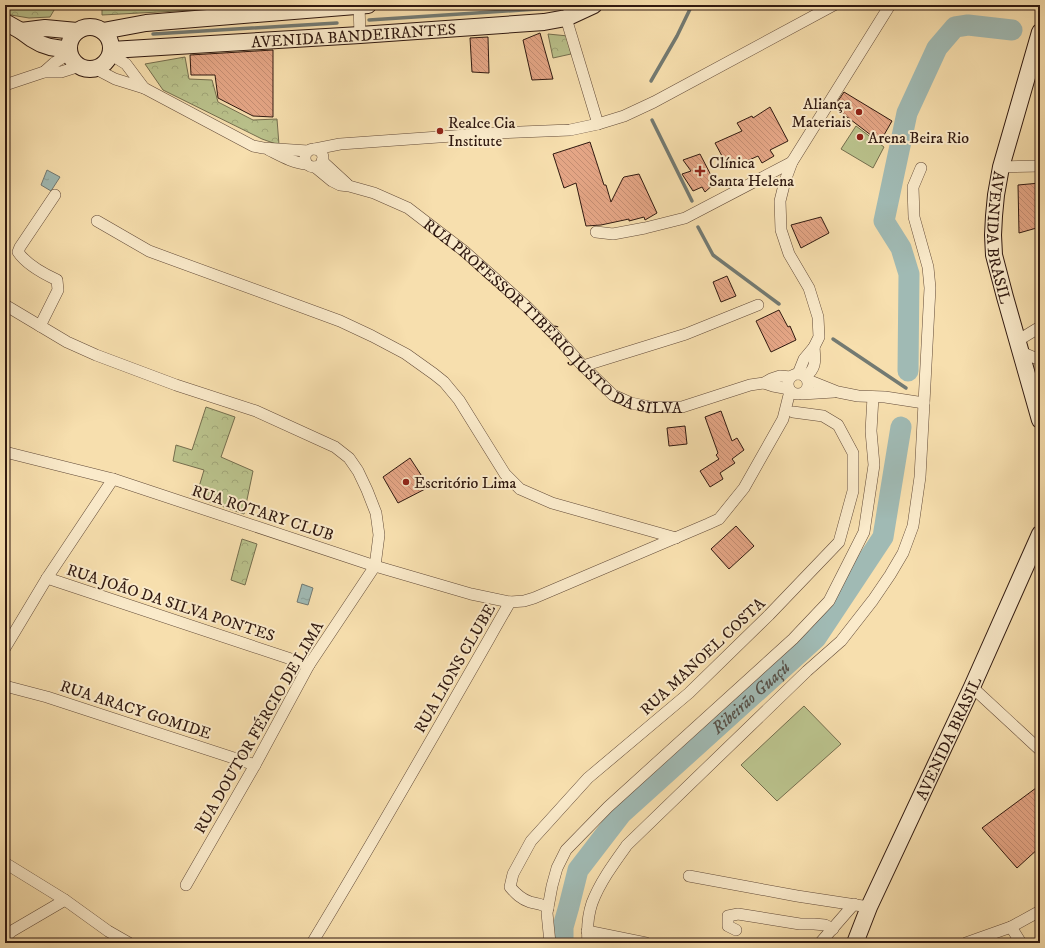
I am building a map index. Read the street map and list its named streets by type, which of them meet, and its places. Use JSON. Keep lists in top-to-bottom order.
{
  "streets": {
    "street": [
      "AVENIDA BANDEIRANTES",
      "AVENIDA BRASIL",
      "RUA PROFESSOR TIBÉRIO JUSTO DA SILVA",
      "RUA ROTARY CLUB",
      "RUA JOÃO DA SILVA PONTES",
      "RUA MANOEL COSTA",
      "RUA LIONS CLUBE",
      "RUA ARACY GOMIDE",
      "RUA DOUTOR FÉRCIO DE LIMA"
    ]
  },
  "crossings": [
    ["RUA PROFESSOR TIBÉRIO JUSTO DA SILVA", "RUA LIONS CLUBE"],
    ["RUA ROTARY CLUB", "RUA LIONS CLUBE"],
    ["RUA ROTARY CLUB", "RUA DOUTOR FÉRCIO DE LIMA"],
    ["RUA JOÃO DA SILVA PONTES", "RUA DOUTOR FÉRCIO DE LIMA"],
    ["RUA MANOEL COSTA", "RUA LIONS CLUBE"],
    ["RUA ARACY GOMIDE", "RUA DOUTOR FÉRCIO DE LIMA"]
  ],
  "water": ["Ribeirão Guaçú"],
  "places": {
    "other": [
      "Aliança Materiais",
      "Realce Cia Institute",
      "Arena Beira Rio",
      "Escritório Lima"
    ],
    "health": ["Clínica Santa Helena"]
  }
}
